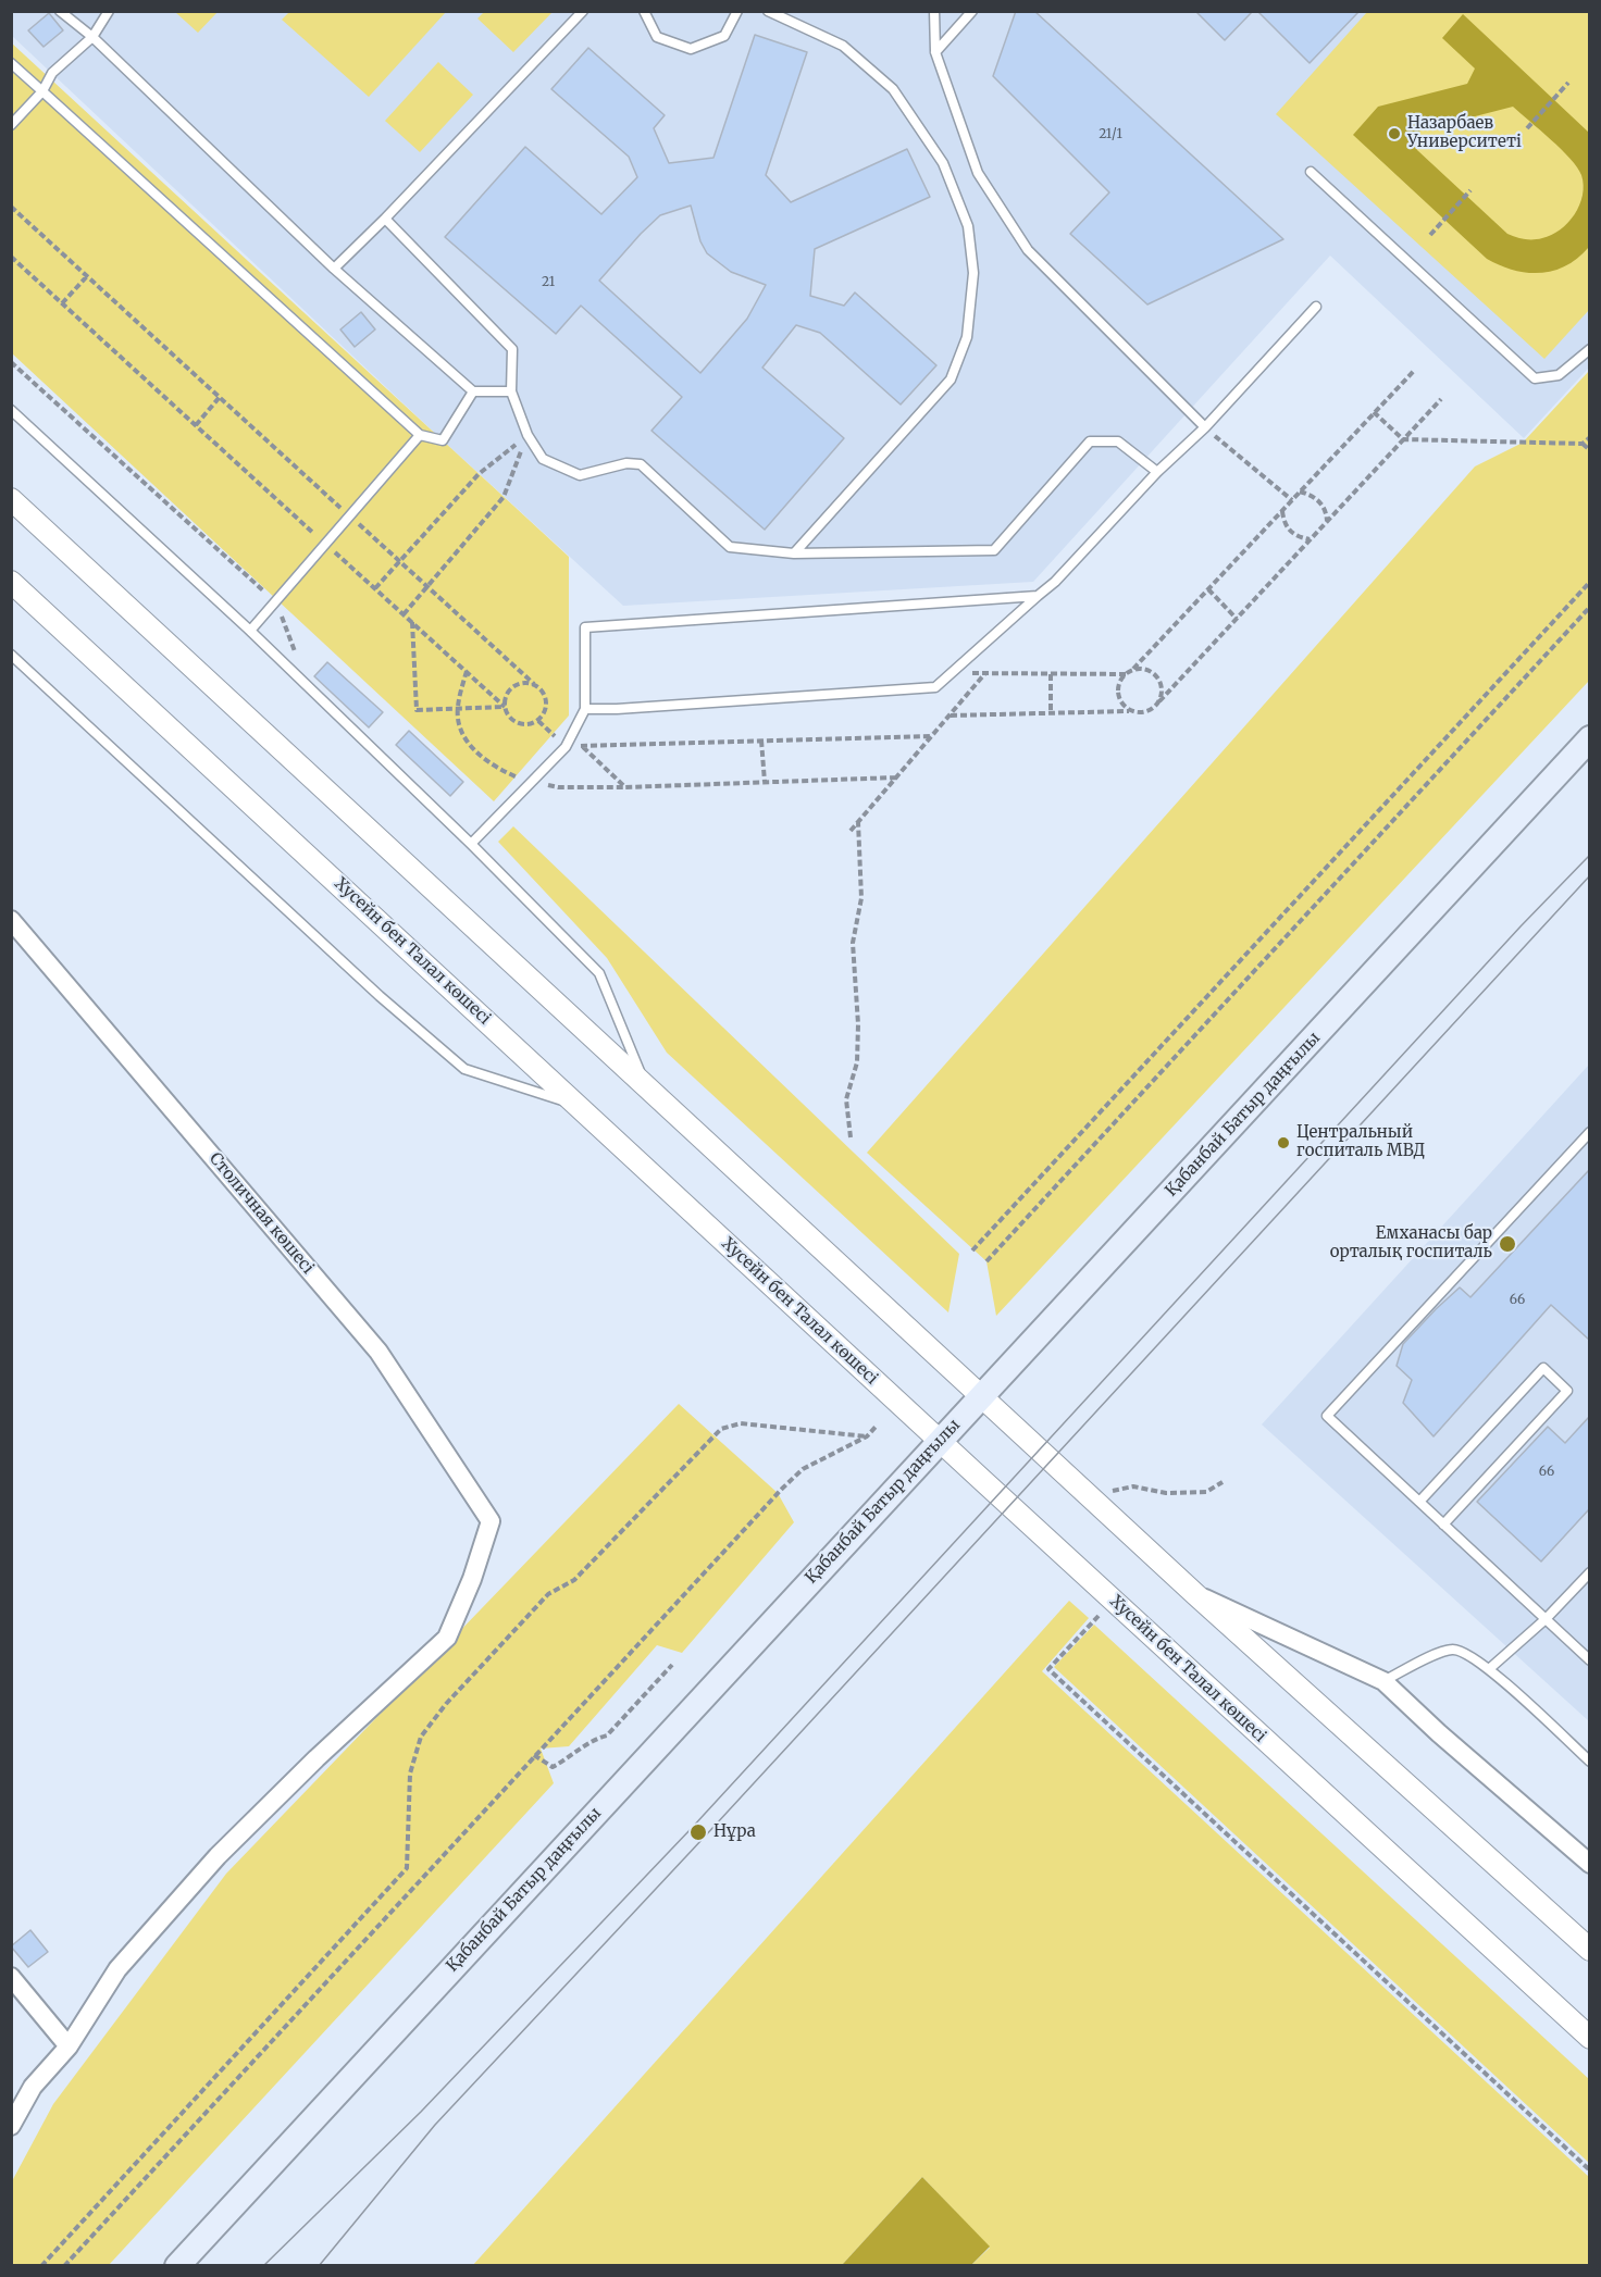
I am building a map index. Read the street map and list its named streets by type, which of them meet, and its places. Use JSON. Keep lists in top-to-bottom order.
{
  "streets": {
    "main road": ["Қабанбай Батыр даңғылы"],
    "street": ["Хусейн бен Талал көшесі", "Столичная көшесі"]
  },
  "crossings": [
    ["Хусейн бен Талал көшесі", "Қабанбай Батыр даңғылы"]
  ],
  "places": [
    "Назарбаев Университеті",
    "Центральный госпиталь МВД",
    "Емханасы бар орталық госпиталь",
    "Нұра"
  ],
  "house_numbers": [
    "21/1",
    "21",
    "66",
    "66"
  ]
}
